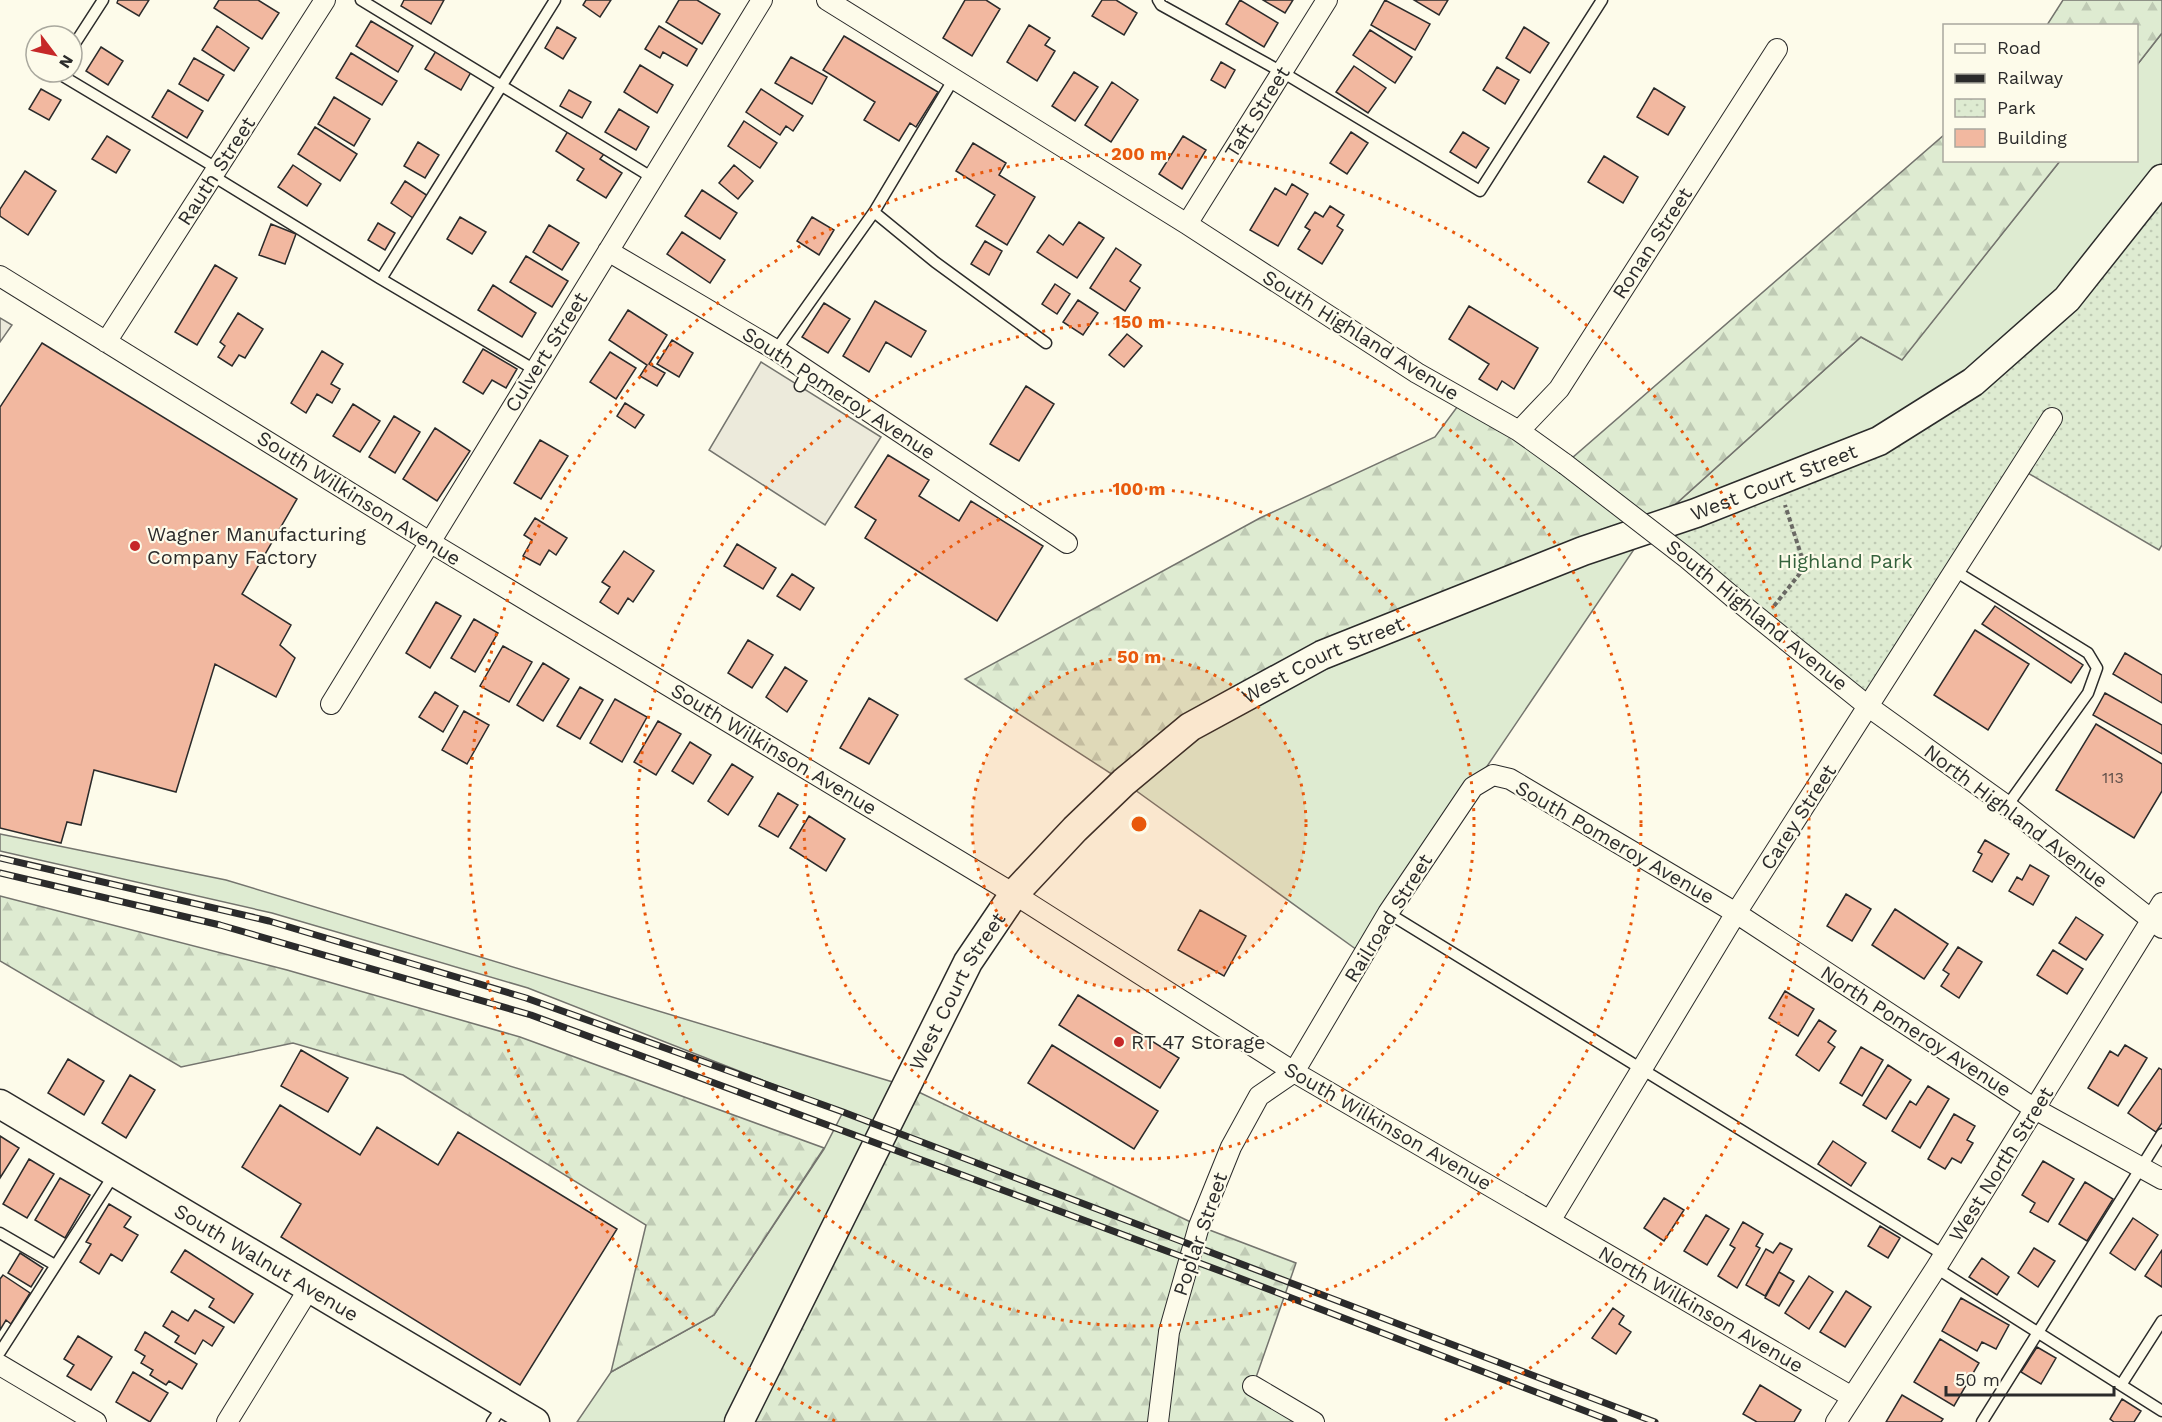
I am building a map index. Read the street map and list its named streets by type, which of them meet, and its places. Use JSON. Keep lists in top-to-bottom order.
{
  "streets": {
    "main road": ["West Court Street", "South Walnut Avenue"],
    "street": [
      "Taft Street",
      "Rauth Street",
      "Ronan Street",
      "South Highland Avenue",
      "Culvert Street",
      "South Pomeroy Avenue",
      "South Wilkinson Avenue",
      "North Highland Avenue",
      "Carey Street",
      "Railroad Street",
      "North Pomeroy Avenue",
      "West North Street",
      "Poplar Street",
      "North Wilkinson Avenue"
    ]
  },
  "crossings": [
    ["Taft Street", "South Highland Avenue"],
    ["Rauth Street", "South Wilkinson Avenue"],
    ["Ronan Street", "South Highland Avenue"],
    ["South Highland Avenue", "North Highland Avenue"],
    ["South Highland Avenue", "Carey Street"],
    ["Culvert Street", "South Pomeroy Avenue"],
    ["Culvert Street", "South Wilkinson Avenue"],
    ["South Pomeroy Avenue", "Carey Street"],
    ["South Pomeroy Avenue", "Railroad Street"],
    ["South Pomeroy Avenue", "North Pomeroy Avenue"],
    ["West Court Street", "South Wilkinson Avenue"],
    ["South Wilkinson Avenue", "Carey Street"],
    ["South Wilkinson Avenue", "Railroad Street"],
    ["South Wilkinson Avenue", "Poplar Street"],
    ["South Wilkinson Avenue", "North Wilkinson Avenue"],
    ["North Highland Avenue", "Carey Street"],
    ["North Highland Avenue", "West North Street"],
    ["Carey Street", "North Pomeroy Avenue"],
    ["Carey Street", "North Wilkinson Avenue"],
    ["Railroad Street", "Poplar Street"],
    ["North Pomeroy Avenue", "West North Street"],
    ["West North Street", "North Wilkinson Avenue"]
  ],
  "parks": ["Highland Park"],
  "places": ["Wagner Manufacturing Company Factory", "RT 47 Storage"],
  "house_numbers": ["113"],
  "legend": [
    "Road",
    "Railway",
    "Park",
    "Building"
  ],
  "scale_bar": "50 m",
  "north": "bottom right",
  "rings": [
    "200 m",
    "150 m",
    "100 m",
    "50 m"
  ]
}
